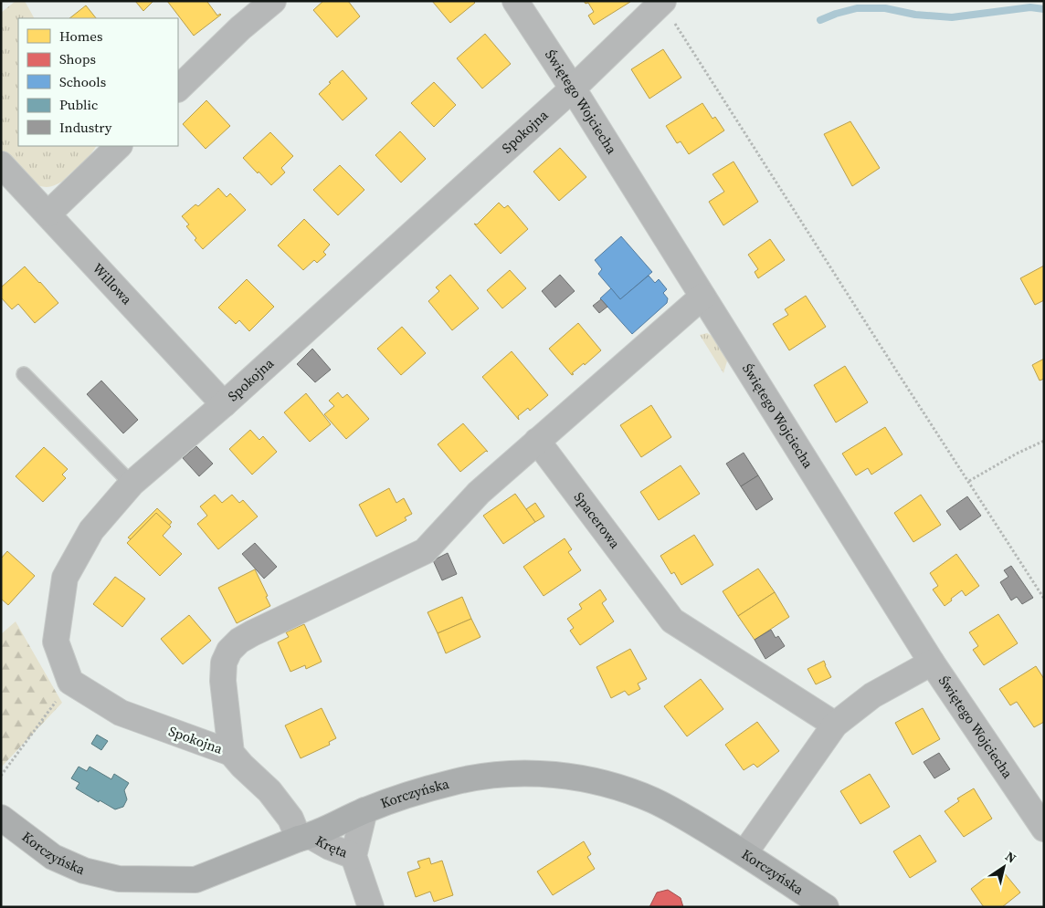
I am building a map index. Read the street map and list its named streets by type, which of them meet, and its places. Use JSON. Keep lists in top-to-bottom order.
{
  "streets": {
    "main road": ["Korczyńska"],
    "street": [
      "Świętego Wojciecha",
      "Spokojna",
      "Willowa",
      "Spacerowa",
      "Kręta"
    ]
  },
  "crossings": [
    ["Świętego Wojciecha", "Spokojna"],
    ["Spokojna", "Willowa"],
    ["Spokojna", "Spacerowa"],
    ["Spokojna", "Korczyńska"],
    ["Spokojna", "Kręta"],
    ["Korczyńska", "Kręta"]
  ],
  "legend": [
    "Homes",
    "Shops",
    "Schools",
    "Public",
    "Industry"
  ],
  "north": "top right"
}
